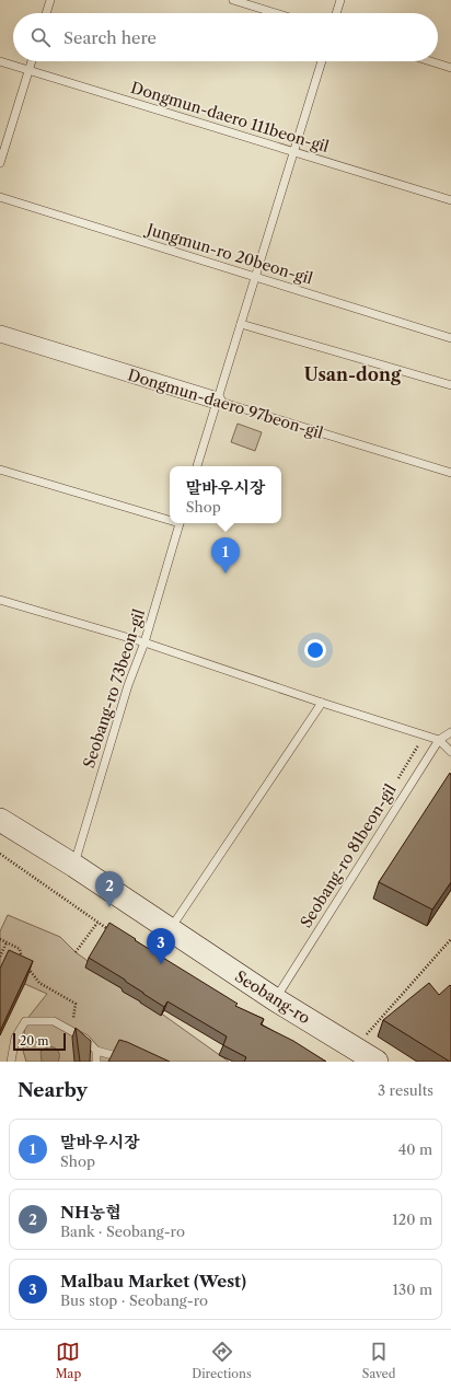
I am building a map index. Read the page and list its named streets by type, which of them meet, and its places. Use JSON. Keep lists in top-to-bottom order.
{
  "streets": {
    "main road": ["Seobang-ro"],
    "street": ["Dongmun-daero 97beon-gil"],
    "lane": [
      "Dongmun-daero 111beon-gil",
      "Jungmun-ro 20beon-gil",
      "Seobang-ro 73beon-gil",
      "Seobang-ro 81beon-gil"
    ]
  },
  "crossings": [
    ["Seobang-ro 73beon-gil", "Seobang-ro"],
    ["Seobang-ro 81beon-gil", "Seobang-ro"]
  ],
  "districts": ["Usan-dong"],
  "scale_bar": "20 m",
  "page": {
    "search": "Search here",
    "popup": ["말바우시장", "Shop"],
    "pins": ["1", "2", "3"],
    "scale": "20 m",
    "heading": ["Nearby", "3 results"],
    "list": [
      {
        "mark": "1",
        "name": "말바우시장",
        "note": "Shop",
        "value": "40 m"
      },
      {
        "mark": "2",
        "name": "NH농협",
        "note": "Bank · Seobang-ro",
        "value": "120 m"
      },
      {
        "mark": "3",
        "name": "Malbau Market (West)",
        "note": "Bus stop · Seobang-ro",
        "value": "130 m"
      }
    ],
    "nav": ["Map", "Directions", "Saved"]
  }
}
